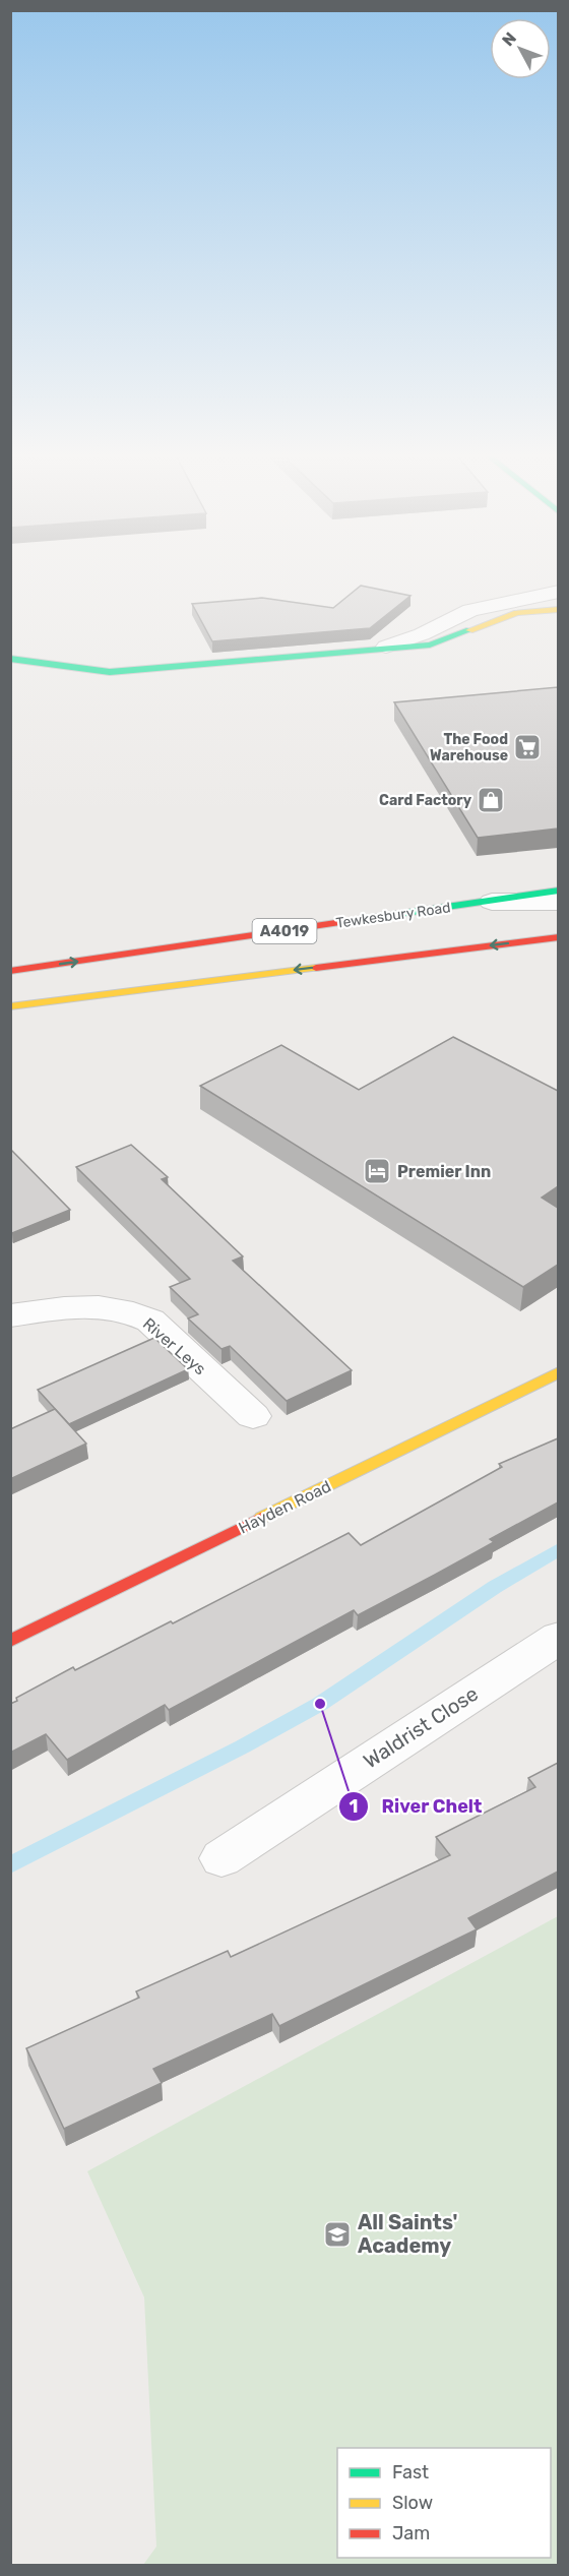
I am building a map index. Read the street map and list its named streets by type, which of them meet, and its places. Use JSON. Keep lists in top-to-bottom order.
{
  "streets": {
    "main road": ["Tewkesbury Road", "A4019", "Hayden Road"],
    "street": ["River Leys", "Waldrist Close"]
  },
  "places": {
    "supermarket": ["The Food Warehouse"],
    "shop": ["Card Factory"],
    "hotel": ["Premier Inn"],
    "other": ["River Chelt"],
    "school or university": ["All Saints' Academy"]
  },
  "legend": ["Fast", "Slow", "Jam"],
  "north": "top left"
}
